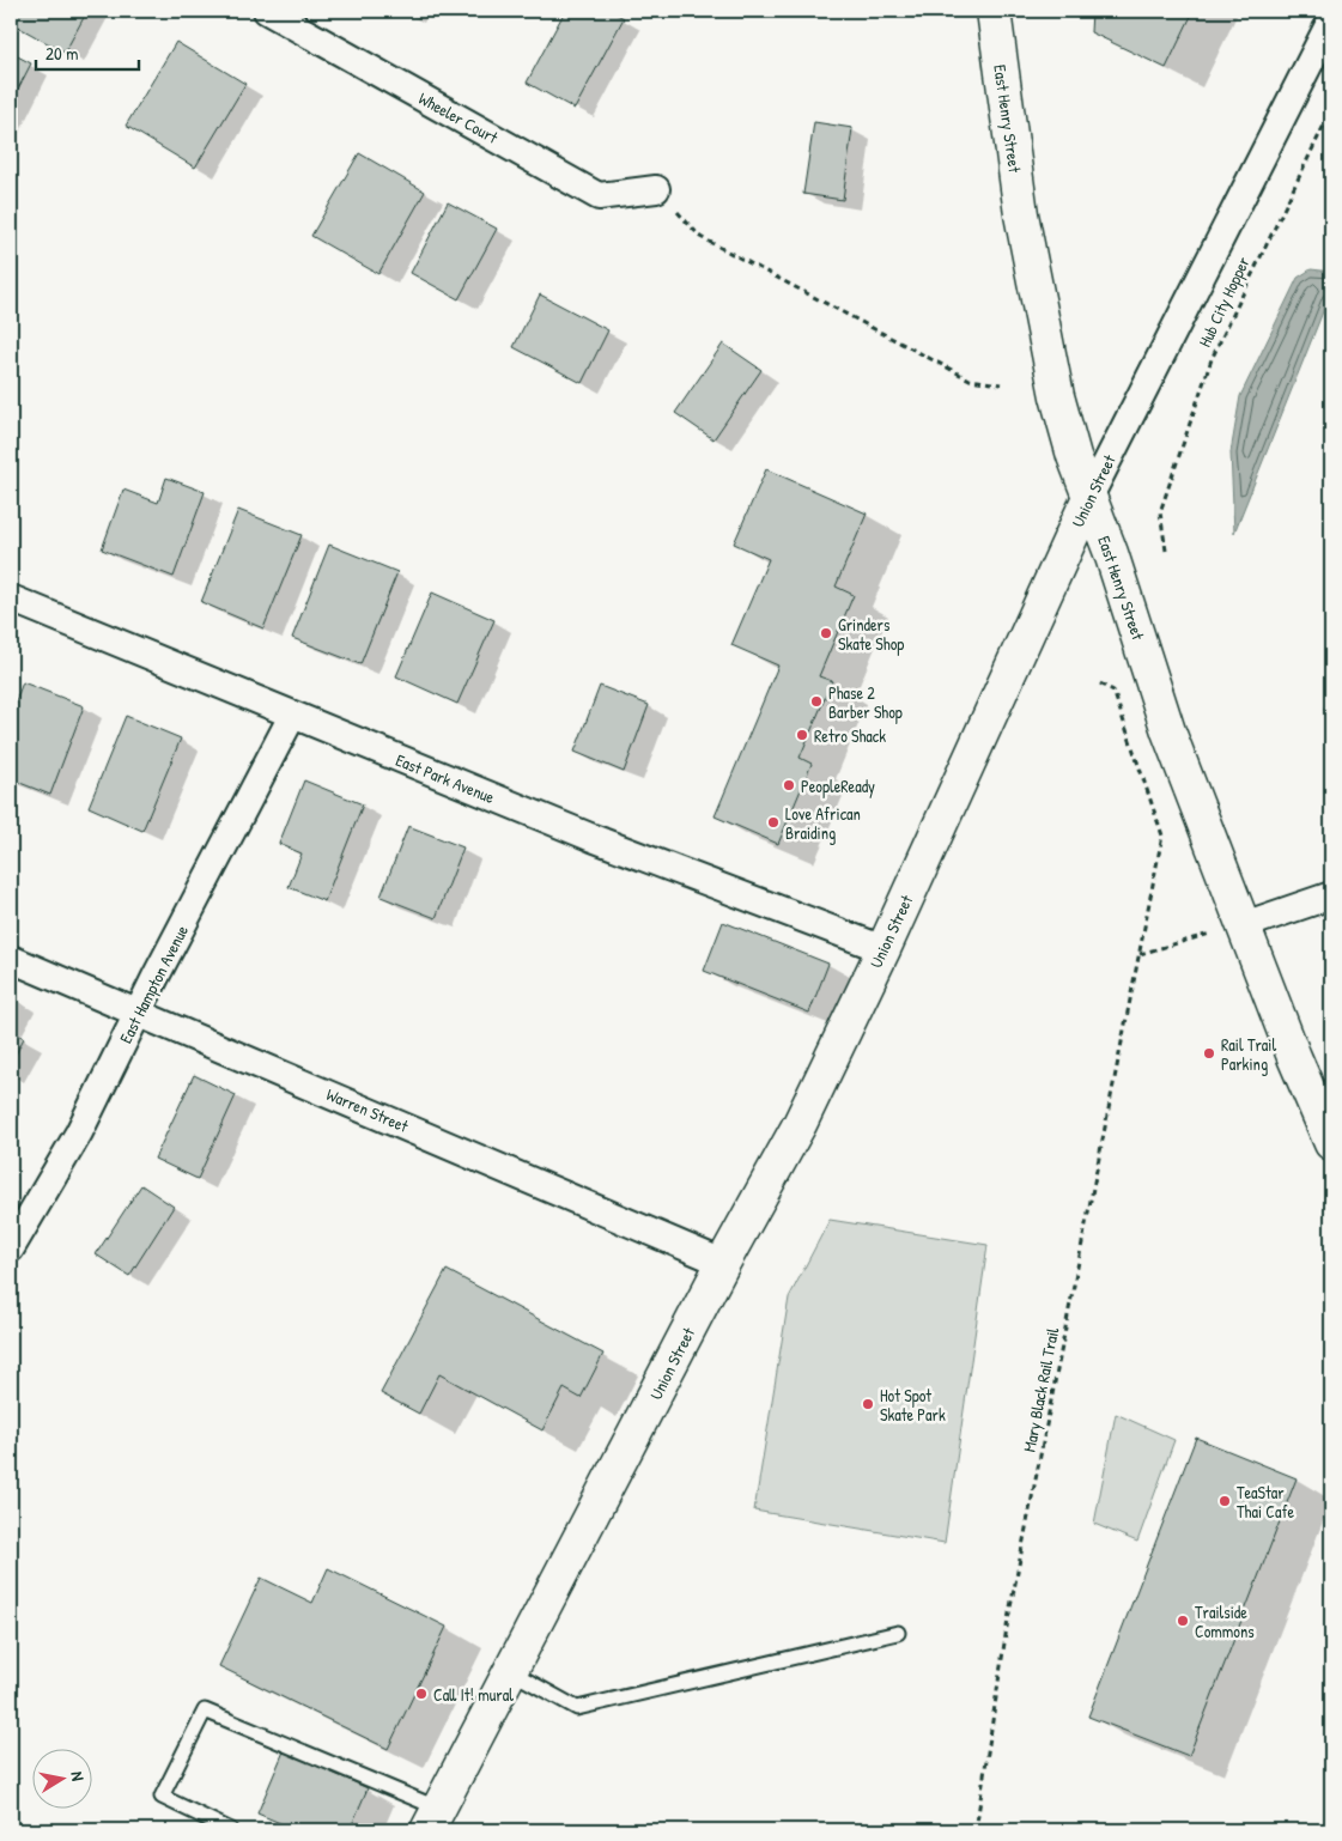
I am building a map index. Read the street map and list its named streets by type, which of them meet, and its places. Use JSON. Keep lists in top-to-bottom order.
{
  "streets": {
    "main road": ["East Henry Street", "Union Street"],
    "street": [
      "Wheeler Court",
      "East Park Avenue",
      "East Hampton Avenue",
      "Warren Street"
    ],
    "path": ["Hub City Hopper", "Mary Black Rail Trail"]
  },
  "crossings": [
    ["East Henry Street", "Union Street"],
    ["Union Street", "East Park Avenue"],
    ["Union Street", "Warren Street"],
    ["East Park Avenue", "East Hampton Avenue"],
    ["East Hampton Avenue", "Warren Street"]
  ],
  "places": [
    "Grinders Skate Shop",
    "Phase 2 Barber Shop",
    "Retro Shack",
    "PeopleReady",
    "Love African Braiding",
    "Rail Trail Parking",
    "Hot Spot Skate Park",
    "TeaStar Thai Cafe",
    "Trailside Commons",
    "Call It! mural"
  ],
  "scale_bar": "20 m",
  "north": "right"
}
